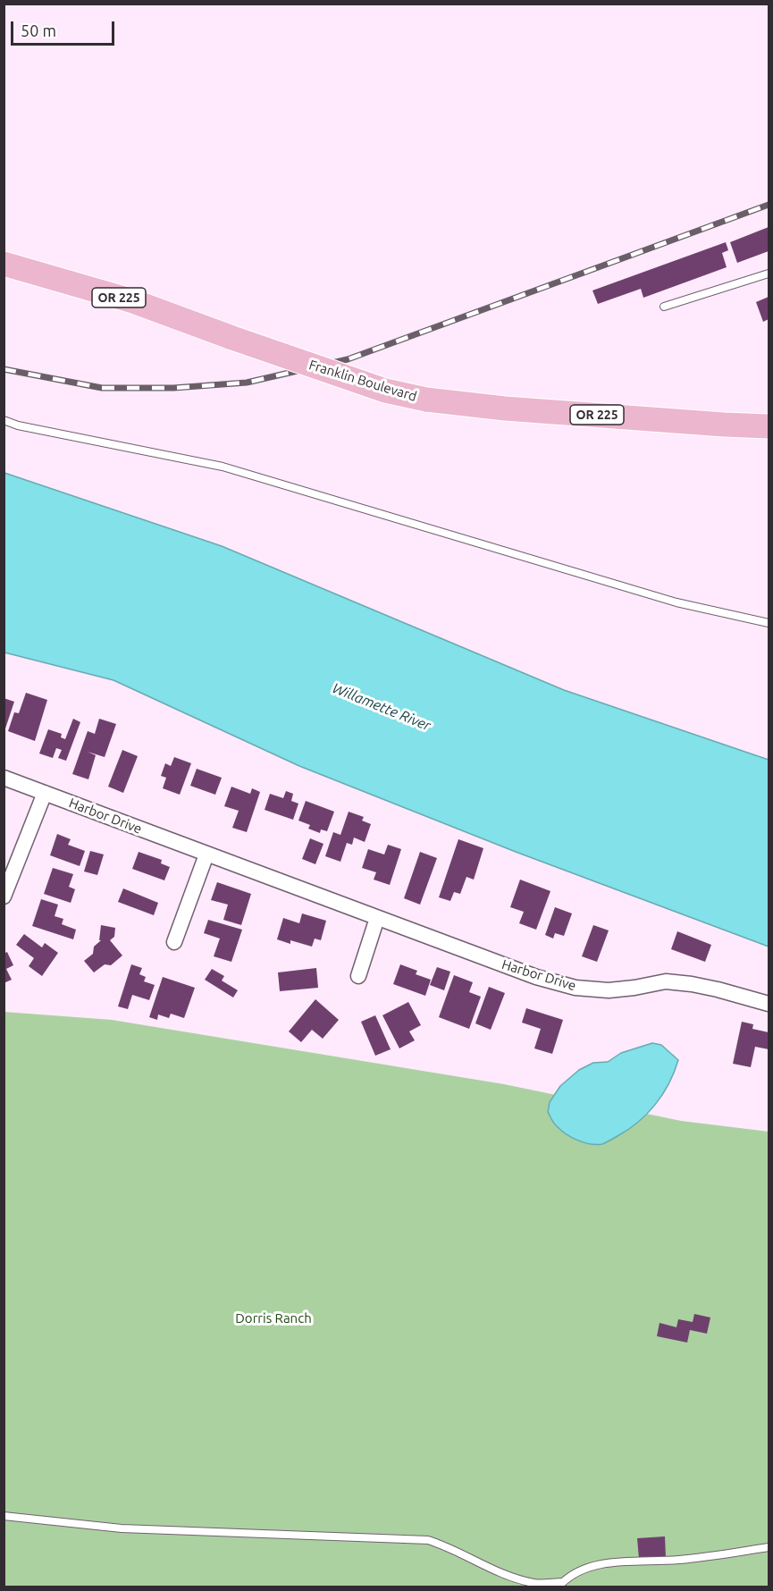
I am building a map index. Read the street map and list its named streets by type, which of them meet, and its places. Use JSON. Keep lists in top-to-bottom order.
{
  "streets": {
    "main road": ["OR 225", "Franklin Boulevard"],
    "street": ["Harbor Drive"]
  },
  "water": ["Willamette River"],
  "parks": ["Dorris Ranch"],
  "scale_bar": "50 m"
}
